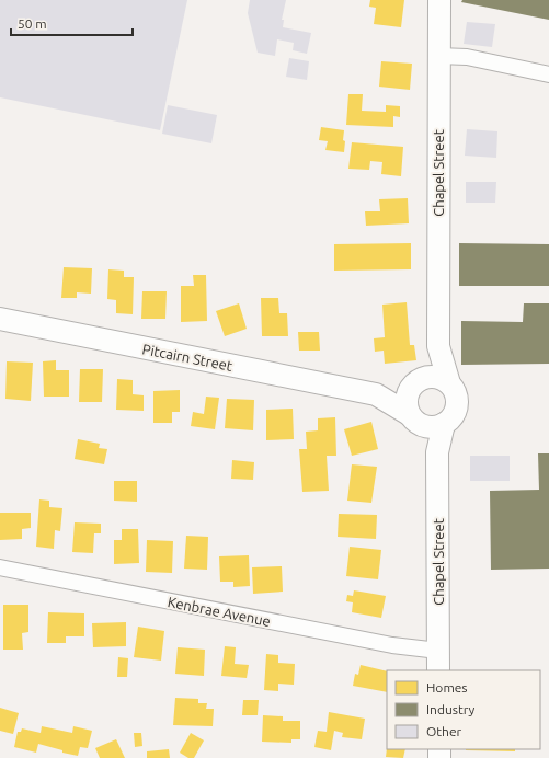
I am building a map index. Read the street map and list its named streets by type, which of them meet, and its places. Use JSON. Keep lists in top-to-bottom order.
{
  "streets": {
    "street": ["Chapel Street", "Pitcairn Street", "Kenbrae Avenue"]
  },
  "crossings": [
    ["Chapel Street", "Pitcairn Street"],
    ["Chapel Street", "Kenbrae Avenue"]
  ],
  "legend": ["Homes", "Industry", "Other"],
  "scale_bar": "50 m"
}
